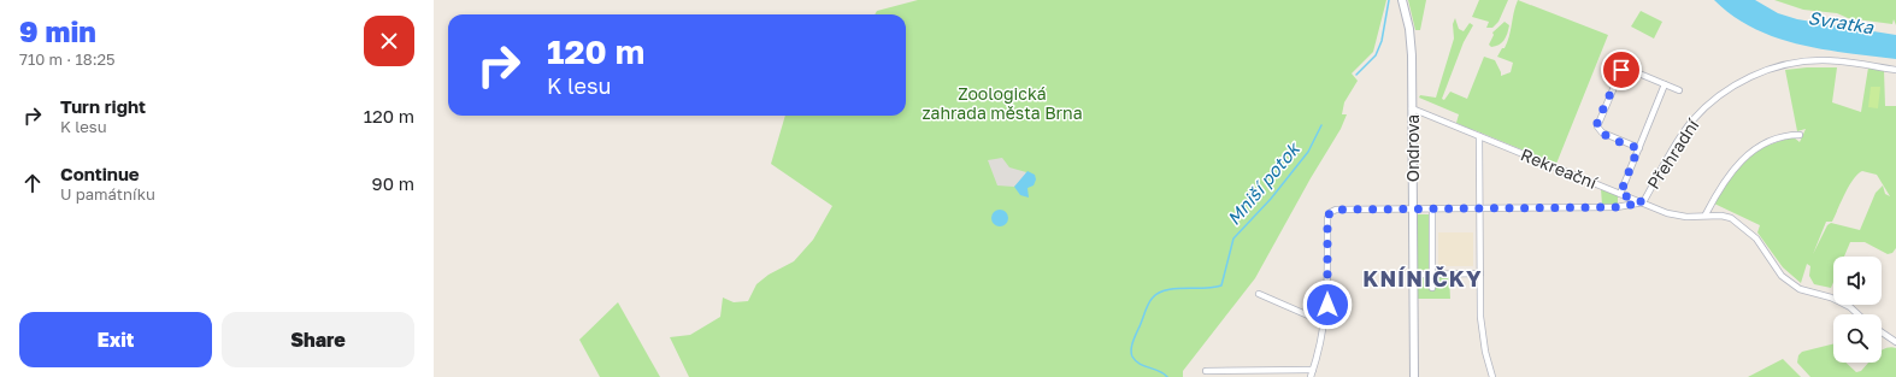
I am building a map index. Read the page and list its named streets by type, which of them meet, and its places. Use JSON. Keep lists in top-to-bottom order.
{
  "streets": {
    "street": ["Ondrova", "Přehradní", "Rekreační"]
  },
  "crossings": [
    ["Ondrova", "Rekreační"],
    ["Přehradní", "Rekreační"]
  ],
  "districts": ["KNÍNIČKY"],
  "water": ["Svratka", "Mniší potok"],
  "parks": ["Zoologická zahrada města Brna"],
  "page": {
    "heading": ["9 min", "710 m · 18:25"],
    "turn": ["120 m", "K lesu"],
    "list": [
      {
        "name": "Turn right",
        "note": "K lesu",
        "value": "120 m"
      },
      {
        "name": "Continue",
        "note": "U památníku",
        "value": "90 m"
      }
    ],
    "buttons": ["Exit", "Share"]
  }
}
